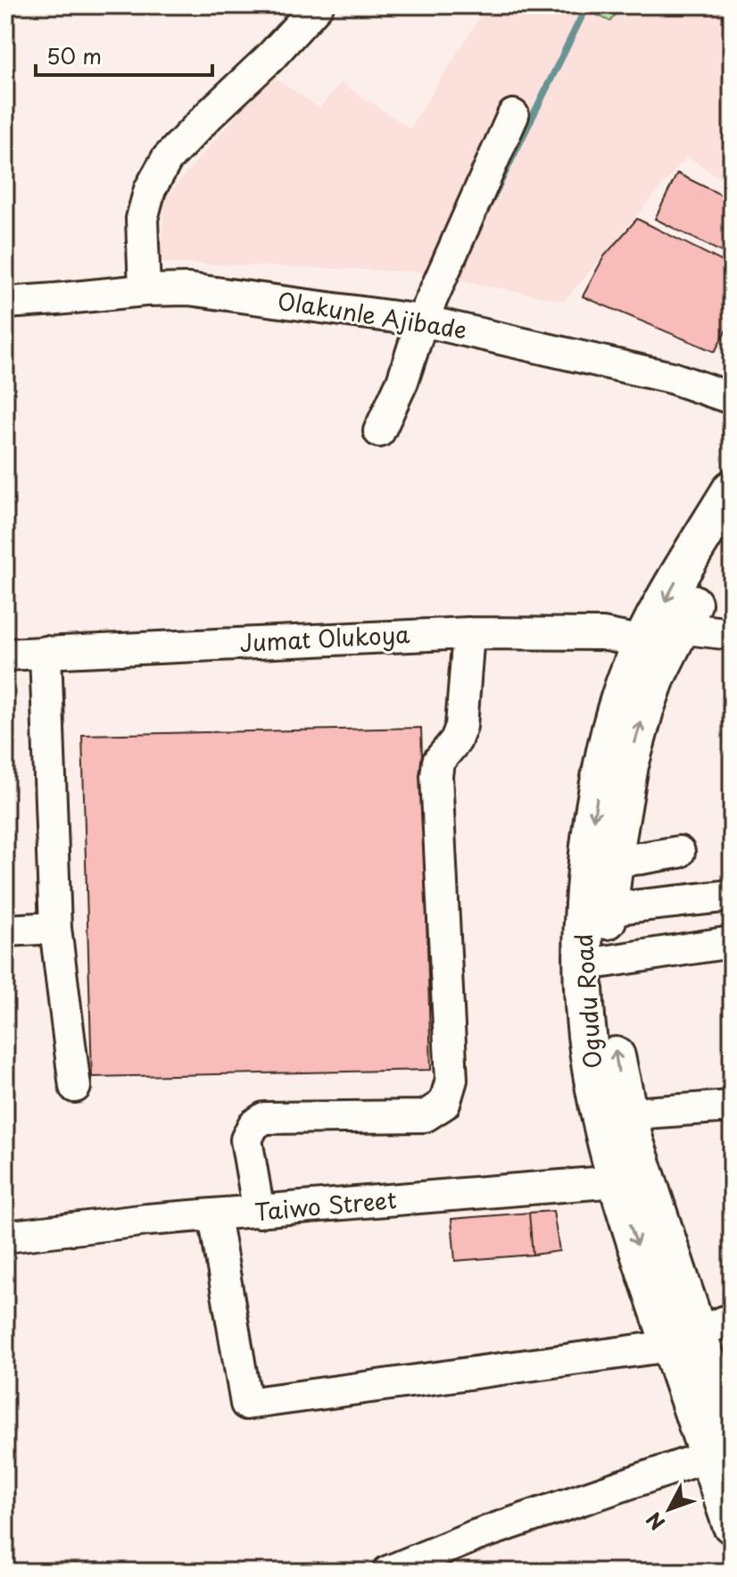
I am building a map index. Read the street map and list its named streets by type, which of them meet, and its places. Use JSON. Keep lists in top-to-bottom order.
{
  "streets": {
    "main road": ["Ogudu Road"],
    "street": ["Olakunle Ajibade", "Jumat Olukoya", "Taiwo Street"]
  },
  "crossings": [
    ["Jumat Olukoya", "Ogudu Road"],
    ["Ogudu Road", "Taiwo Street"]
  ],
  "scale_bar": "50 m",
  "north": "bottom left"
}
